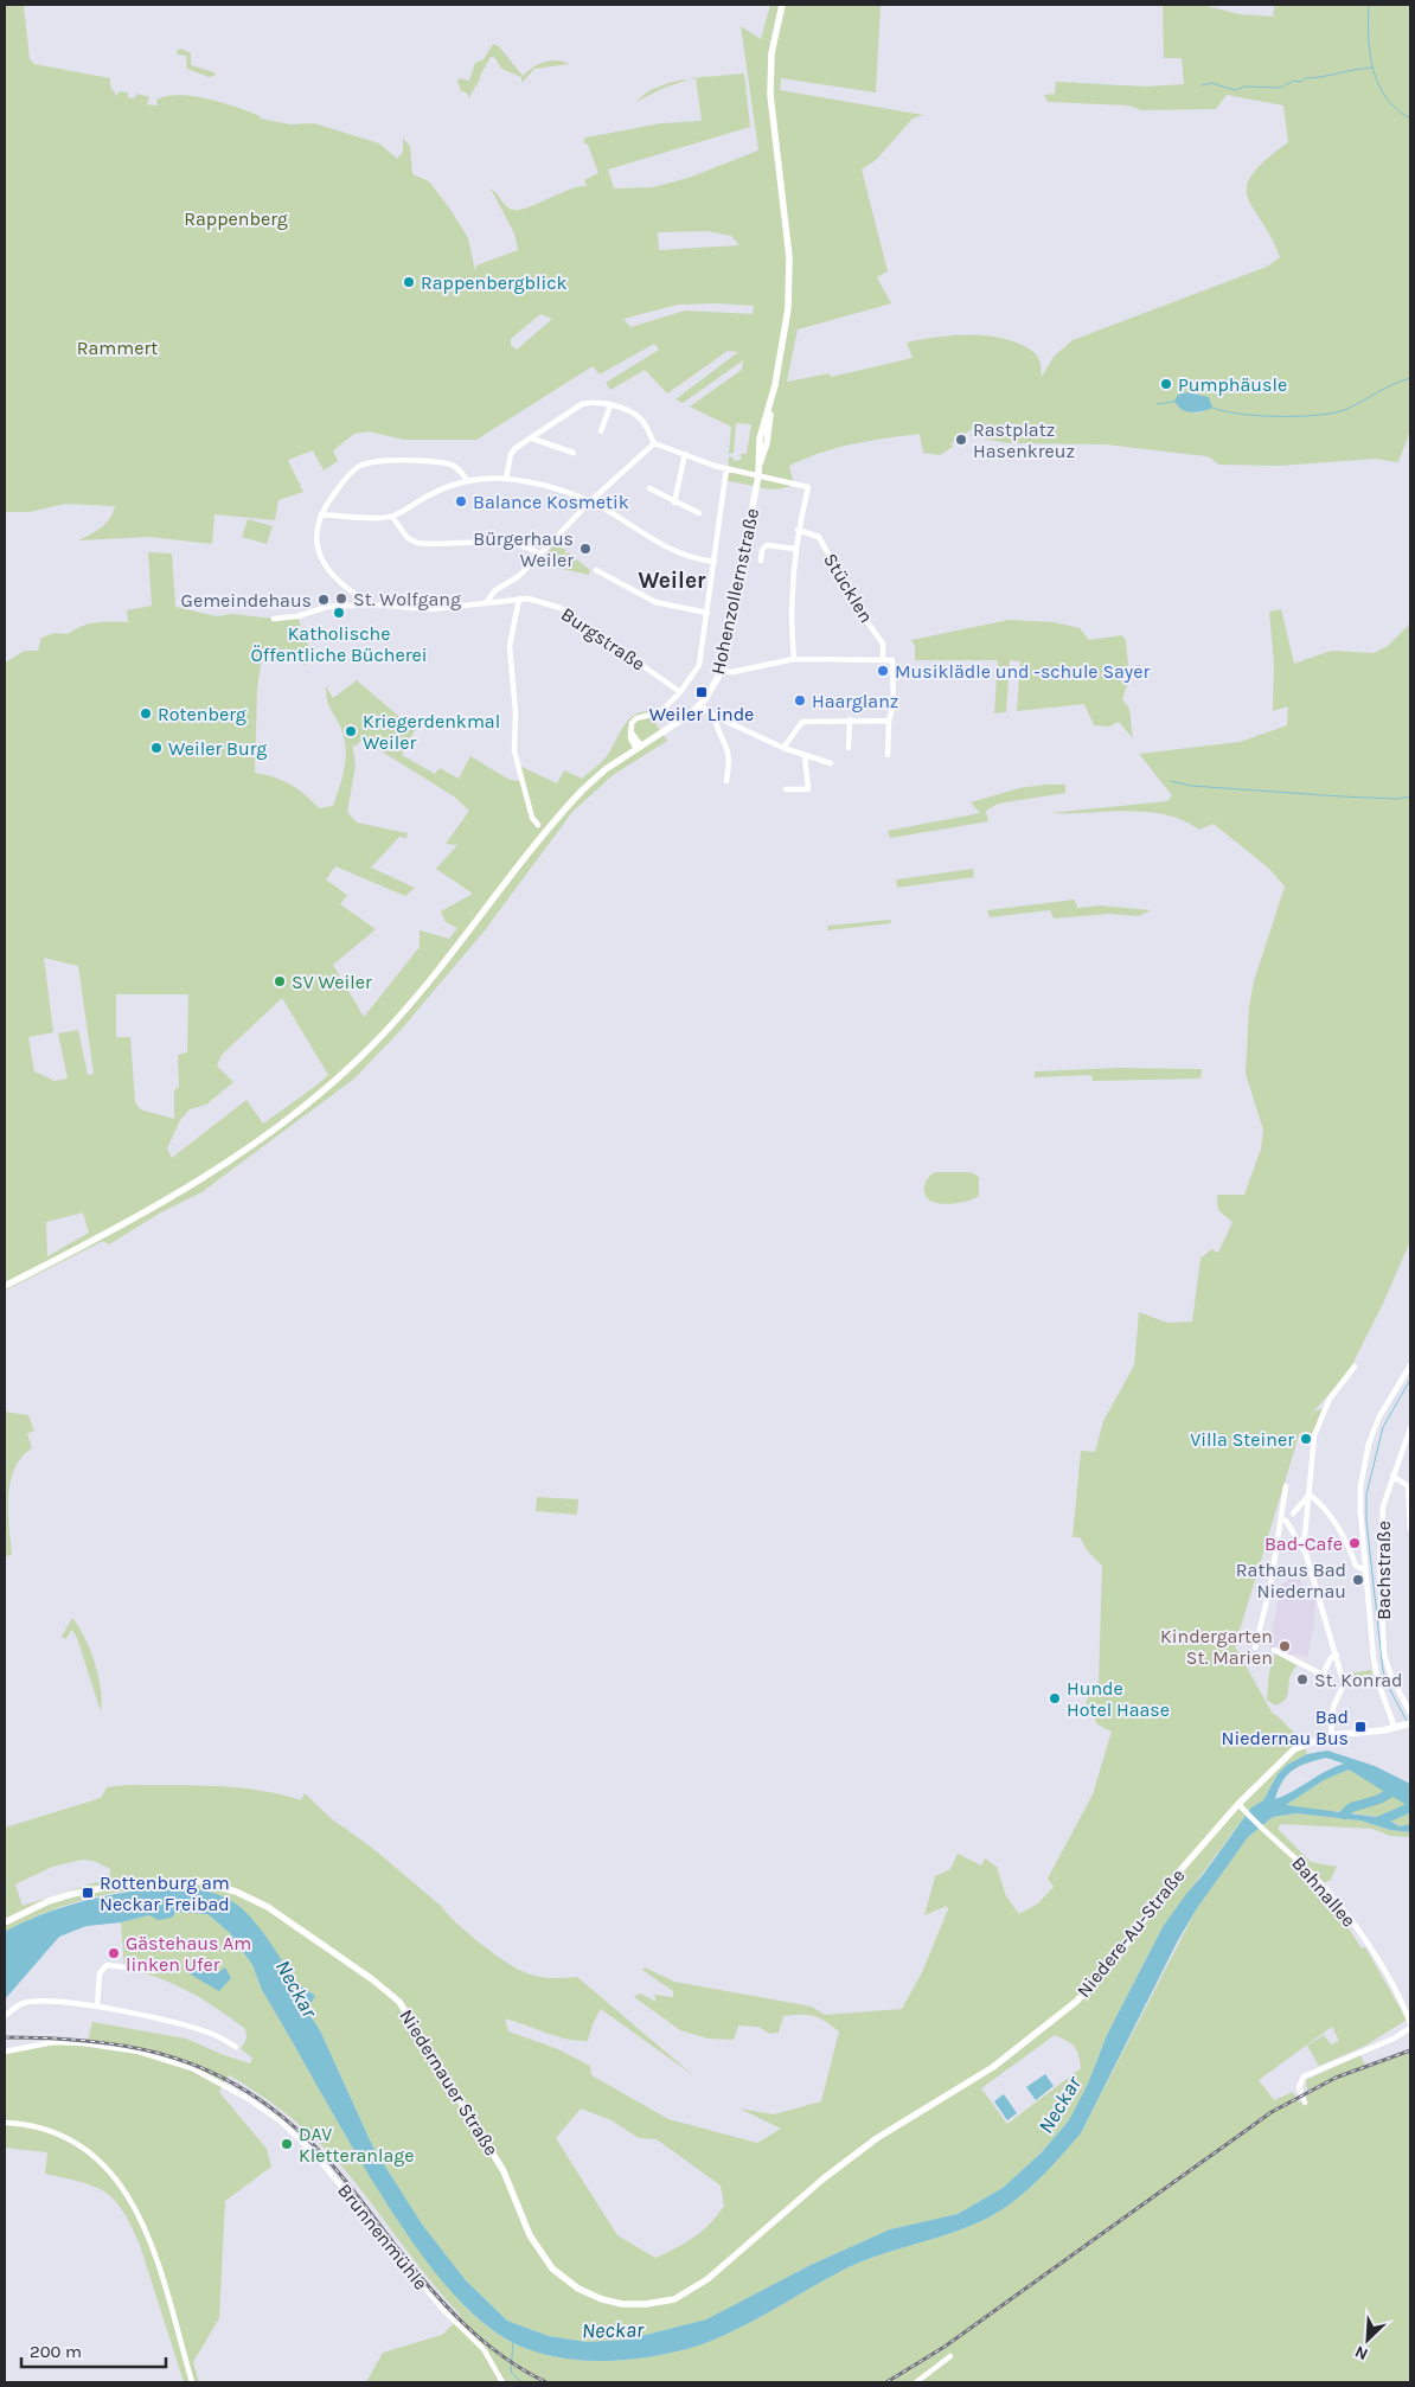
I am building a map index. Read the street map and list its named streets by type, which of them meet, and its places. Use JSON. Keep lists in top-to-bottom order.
{
  "streets": {
    "main road": ["Hohenzollernstraße", "Niedere-Au-Straße", "Niedernauer Straße"],
    "street": [
      "Stücklen",
      "Burgstraße",
      "Bachstraße",
      "Bahnallee",
      "Brunnenmühle"
    ]
  },
  "crossings": [
    ["Bahnallee", "Niedere-Au-Straße"],
    ["Niedere-Au-Straße", "Niedernauer Straße"]
  ],
  "districts": ["Weiler"],
  "water": ["Neckar"],
  "parks": ["Rappenberg", "Rammert"],
  "places": {
    "other": [
      "Rappenbergblick",
      "Pumphäusle",
      "Rastplatz Hasenkreuz",
      "Balance Kosmetik",
      "Bürgerhaus Weiler",
      "St. Wolfgang",
      "Gemeindehaus",
      "Katholische Öffentliche Bücherei",
      "Musiklädle und -schule Sayer",
      "Haarglanz",
      "Rotenberg",
      "Kriegerdenkmal Weiler",
      "Weiler Burg",
      "SV Weiler",
      "Villa Steiner",
      "Bad-Cafe",
      "Rathaus Bad Niedernau",
      "Kindergarten St. Marien",
      "St. Konrad",
      "Hunde Hotel Haase",
      "Gästehaus Am linken Ufer",
      "DAV Kletteranlage"
    ],
    "transit": ["Weiler Linde", "Bad Niedernau Bus", "Rottenburg am Neckar Freibad"]
  },
  "scale_bar": "200 m",
  "north": "bottom left"
}
